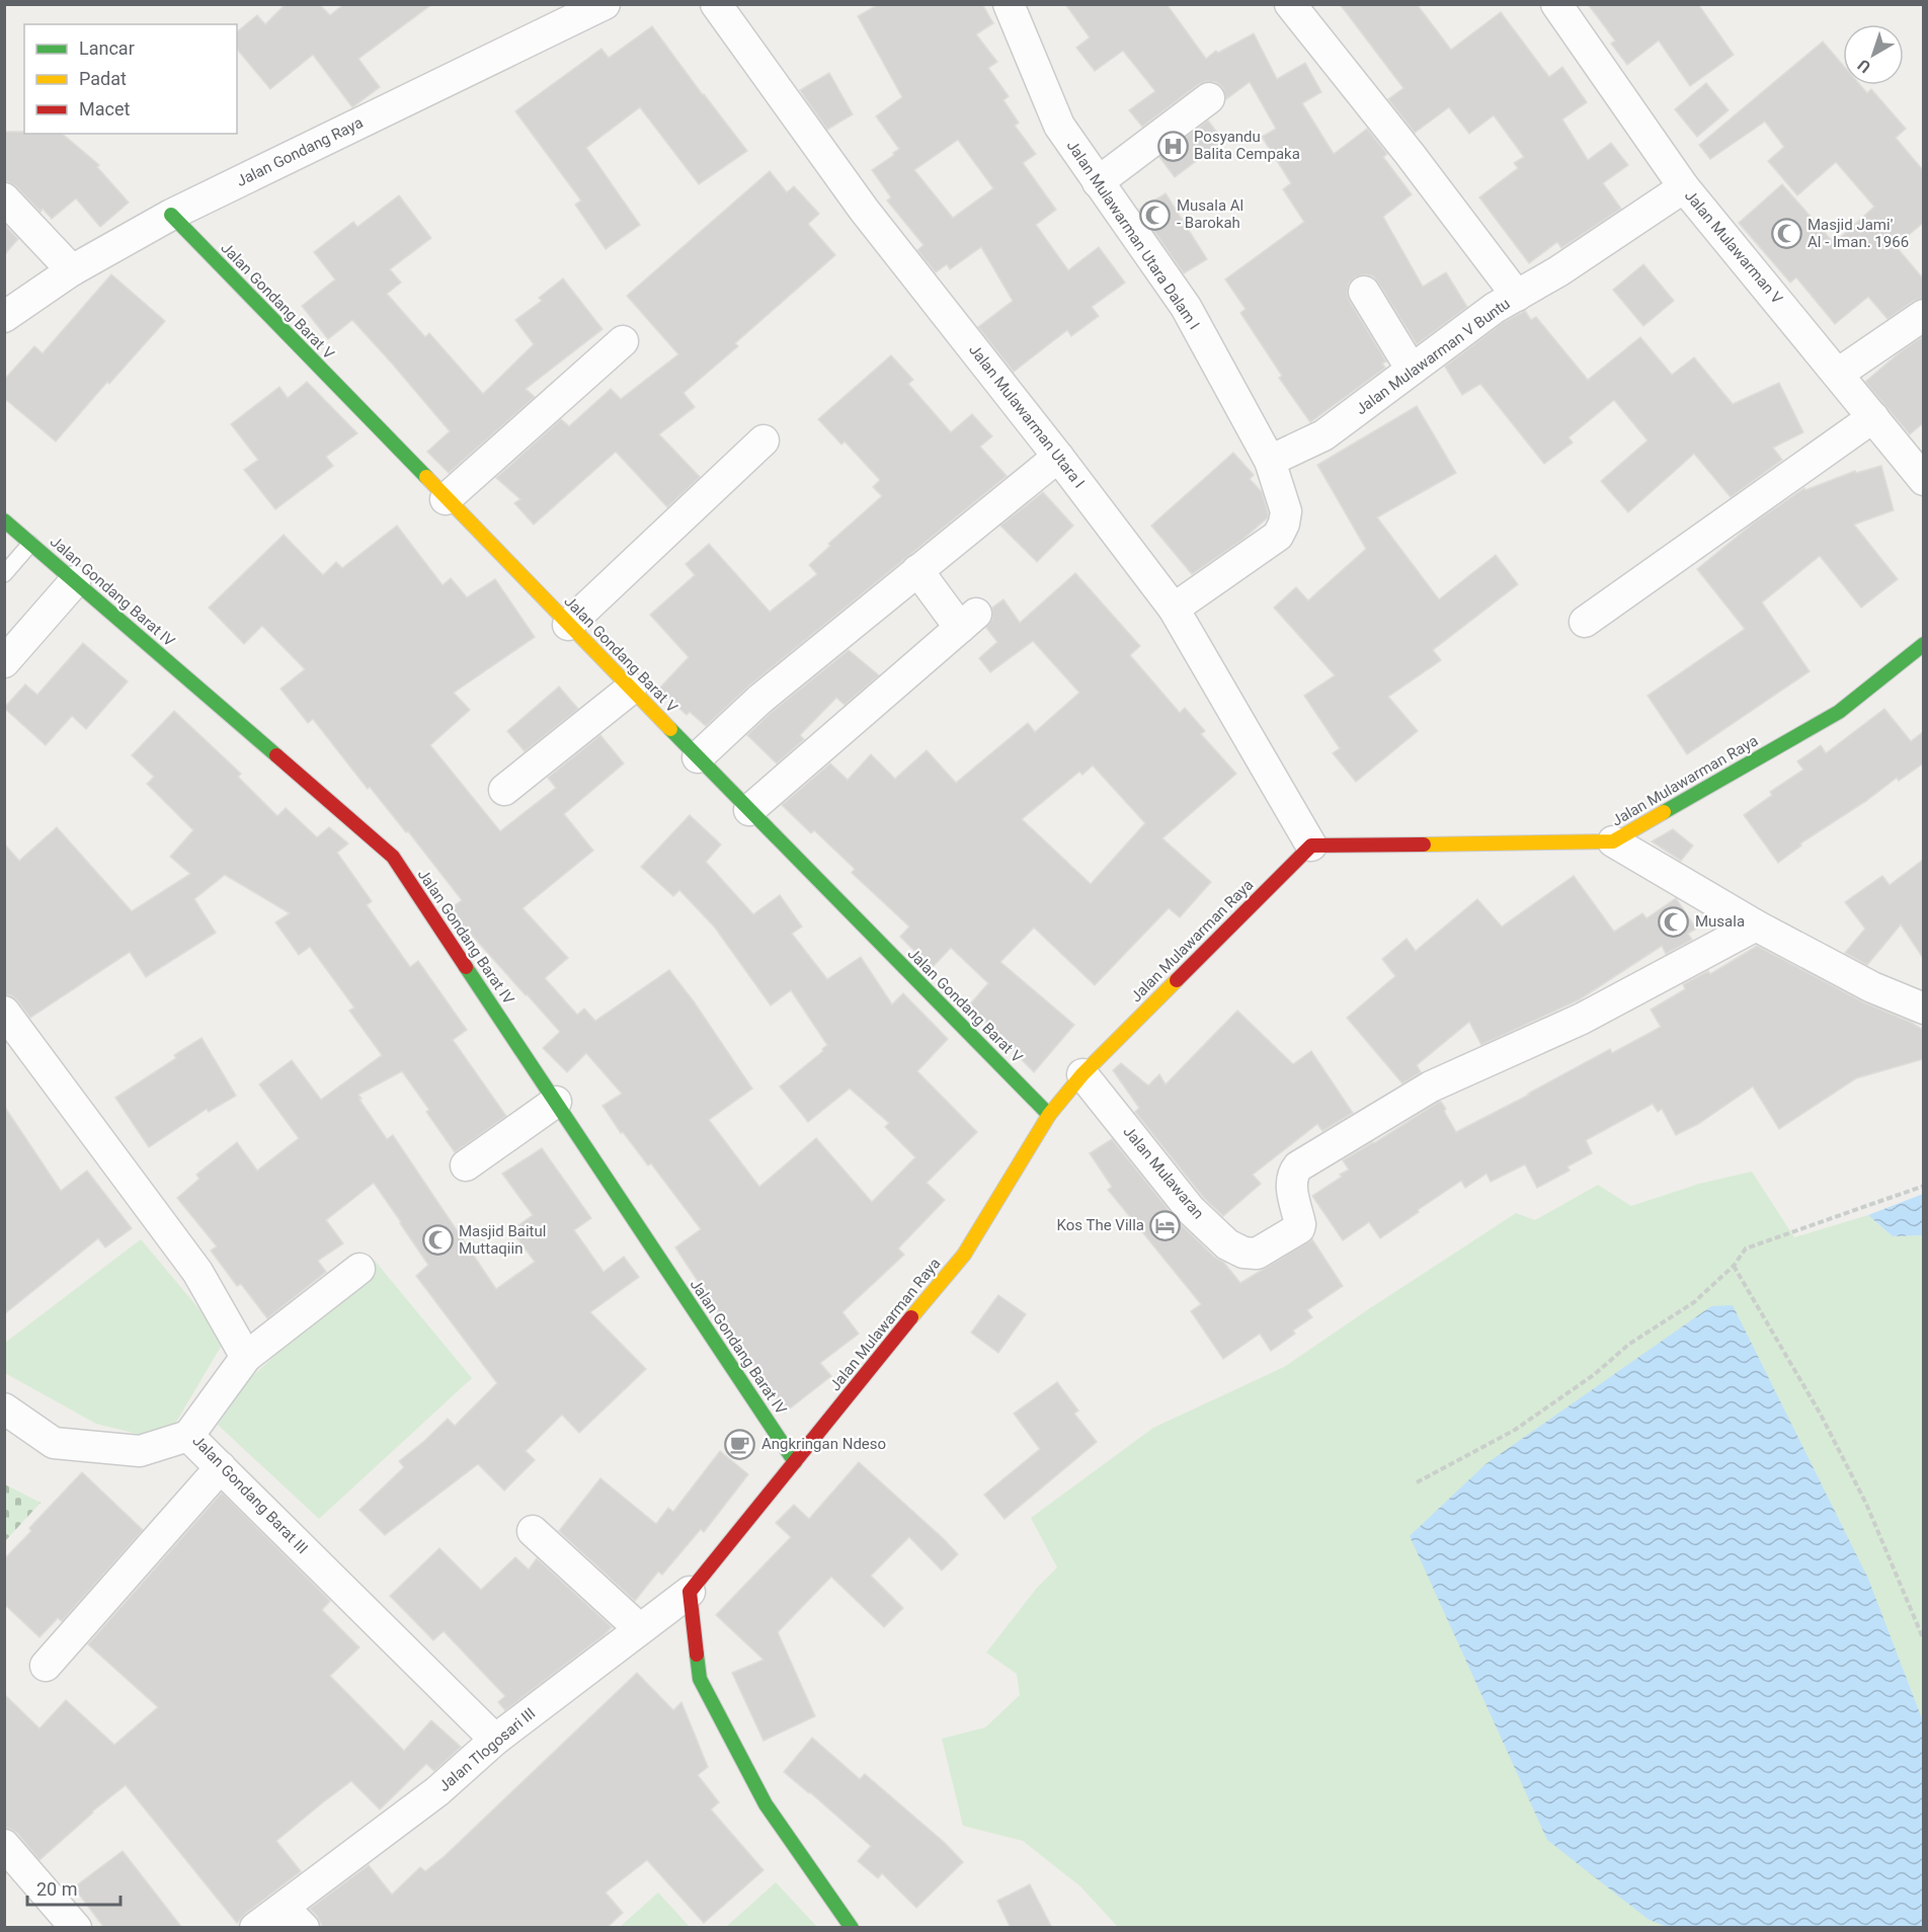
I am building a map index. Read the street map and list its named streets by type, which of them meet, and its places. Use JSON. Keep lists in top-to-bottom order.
{
  "streets": {
    "street": [
      "Jalan Gondang Raya",
      "Jalan Mulawarman Utara Dalam I",
      "Jalan Mulawarman V",
      "Jalan Gondang Barat V",
      "Jalan Mulawarman V Buntu",
      "Jalan Mulawarman Utara I",
      "Jalan Gondang Barat IV",
      "Jalan Mulawarman Raya",
      "Jalan Mulawaran",
      "Jalan Gondang Barat III",
      "Jalan Tlogosari III"
    ]
  },
  "crossings": [
    ["Jalan Gondang Raya", "Jalan Gondang Barat V"],
    ["Jalan Mulawarman Utara Dalam I", "Jalan Mulawarman V Buntu"],
    ["Jalan Mulawarman Utara Dalam I", "Jalan Mulawarman Utara I"],
    ["Jalan Mulawarman V", "Jalan Mulawarman V Buntu"],
    ["Jalan Gondang Barat V", "Jalan Mulawarman Raya"],
    ["Jalan Mulawarman Utara I", "Jalan Mulawarman Raya"],
    ["Jalan Gondang Barat IV", "Jalan Mulawarman Raya"],
    ["Jalan Mulawarman Raya", "Jalan Mulawaran"],
    ["Jalan Mulawarman Raya", "Jalan Tlogosari III"],
    ["Jalan Gondang Barat III", "Jalan Tlogosari III"]
  ],
  "places": {
    "hospital": ["Posyandu Balita Cempaka"],
    "mosque": [
      "Musala Al - Barokah",
      "Masjid Jami' Al - Iman. 1966",
      "Musala",
      "Masjid Baitul Muttaqiin"
    ],
    "hotel": ["Kos The Villa"],
    "cafe": ["Angkringan Ndeso"]
  },
  "legend": ["Lancar", "Padat", "Macet"],
  "scale_bar": "20 m",
  "north": "bottom left"
}
